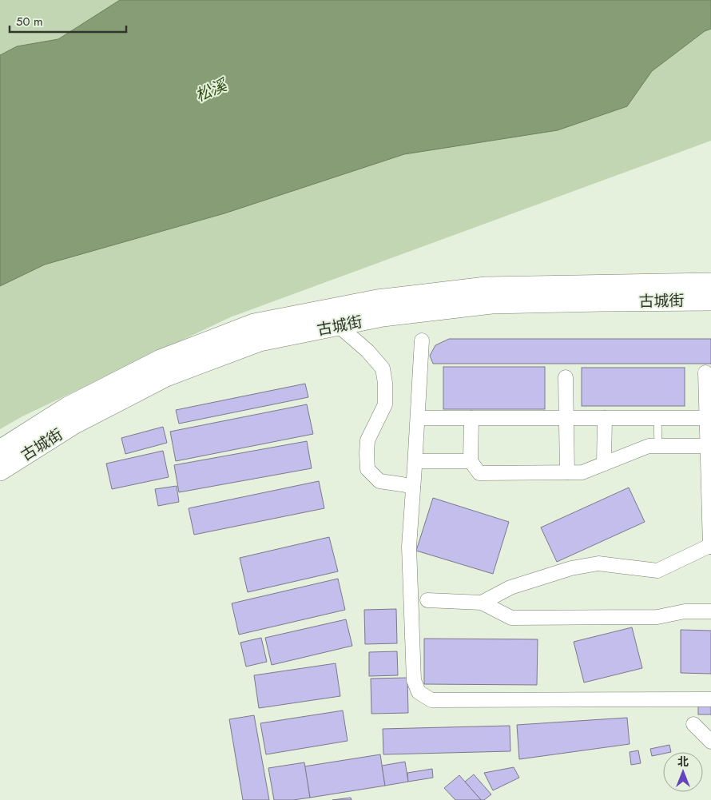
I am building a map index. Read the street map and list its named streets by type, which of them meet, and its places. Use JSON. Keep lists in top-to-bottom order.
{
  "streets": {
    "main road": ["古城街"]
  },
  "water": ["松溪"],
  "scale_bar": "50 m",
  "north": "top"
}
